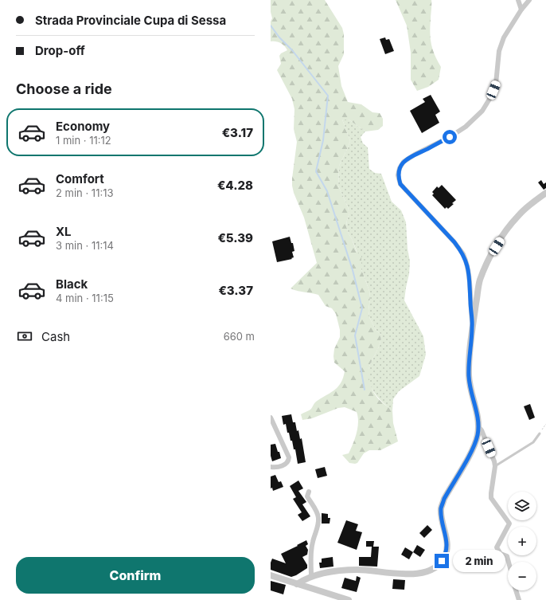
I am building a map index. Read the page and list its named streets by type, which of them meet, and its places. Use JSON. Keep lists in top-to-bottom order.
{
  "page": {
    "banner": ["Strada Provinciale Cupa di Sessa", "Drop-off"],
    "heading": "Choose a ride",
    "list": [
      {
        "name": "Economy",
        "note": "1 min · 11:12",
        "value": "€3.17"
      },
      {
        "name": "Comfort",
        "note": "2 min · 11:13",
        "value": "€4.28"
      },
      {
        "name": "XL",
        "note": "3 min · 11:14",
        "value": "€5.39"
      },
      {
        "name": "Black",
        "note": "4 min · 11:15",
        "value": "€3.37"
      }
    ],
    "pay": ["Cash", "660 m"],
    "map_buttons": ["+", "−"],
    "bubble": "2 min",
    "buttons": "Confirm"
  }
}
